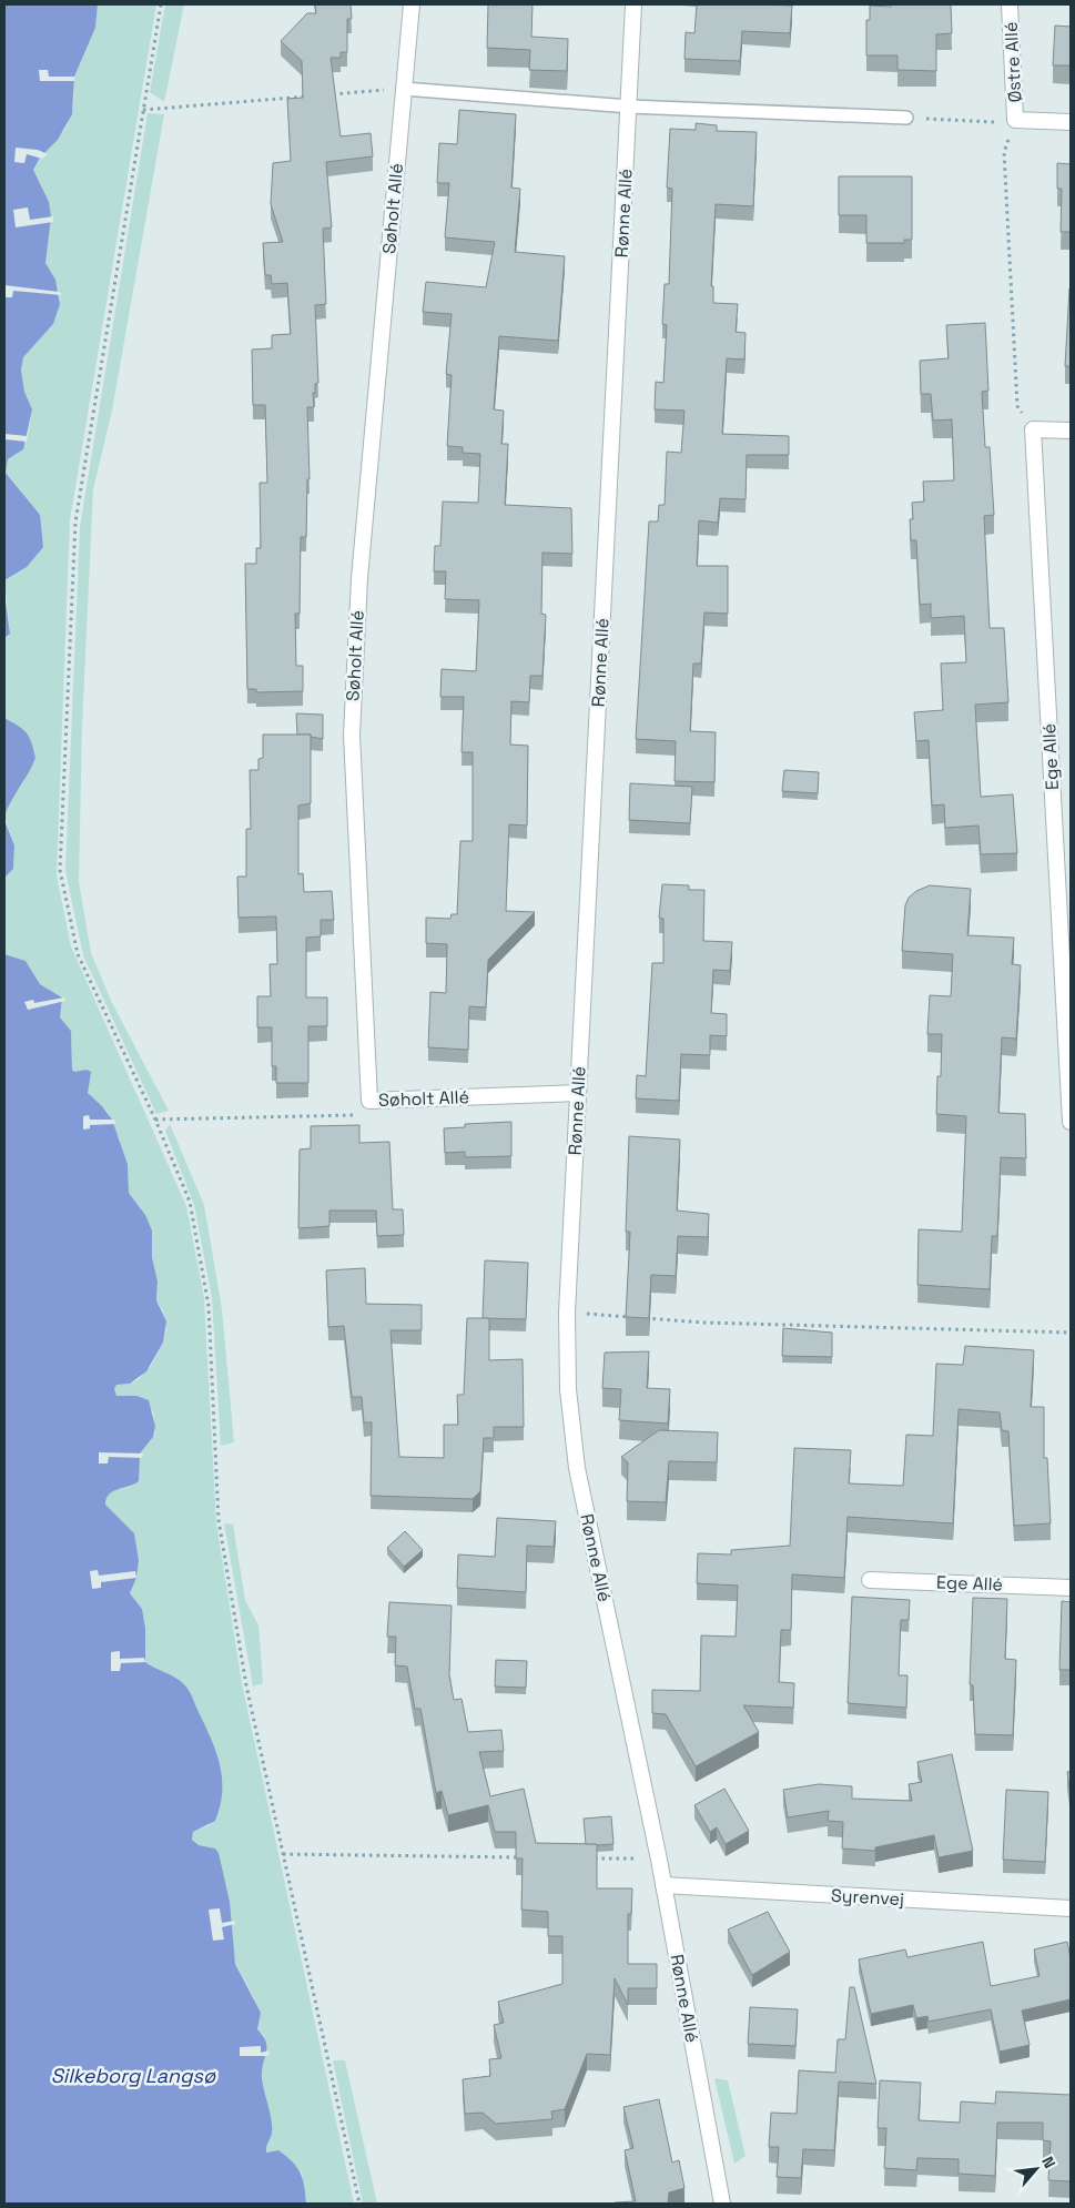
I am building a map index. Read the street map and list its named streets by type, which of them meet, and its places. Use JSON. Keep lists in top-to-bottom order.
{
  "streets": {
    "street": [
      "Østre Allé",
      "Søholt Allé",
      "Rønne Allé",
      "Ege Allé",
      "Syrenvej"
    ]
  },
  "crossings": [
    ["Søholt Allé", "Rønne Allé"],
    ["Rønne Allé", "Syrenvej"]
  ],
  "water": ["Silkeborg Langsø"],
  "north": "top right"
}
